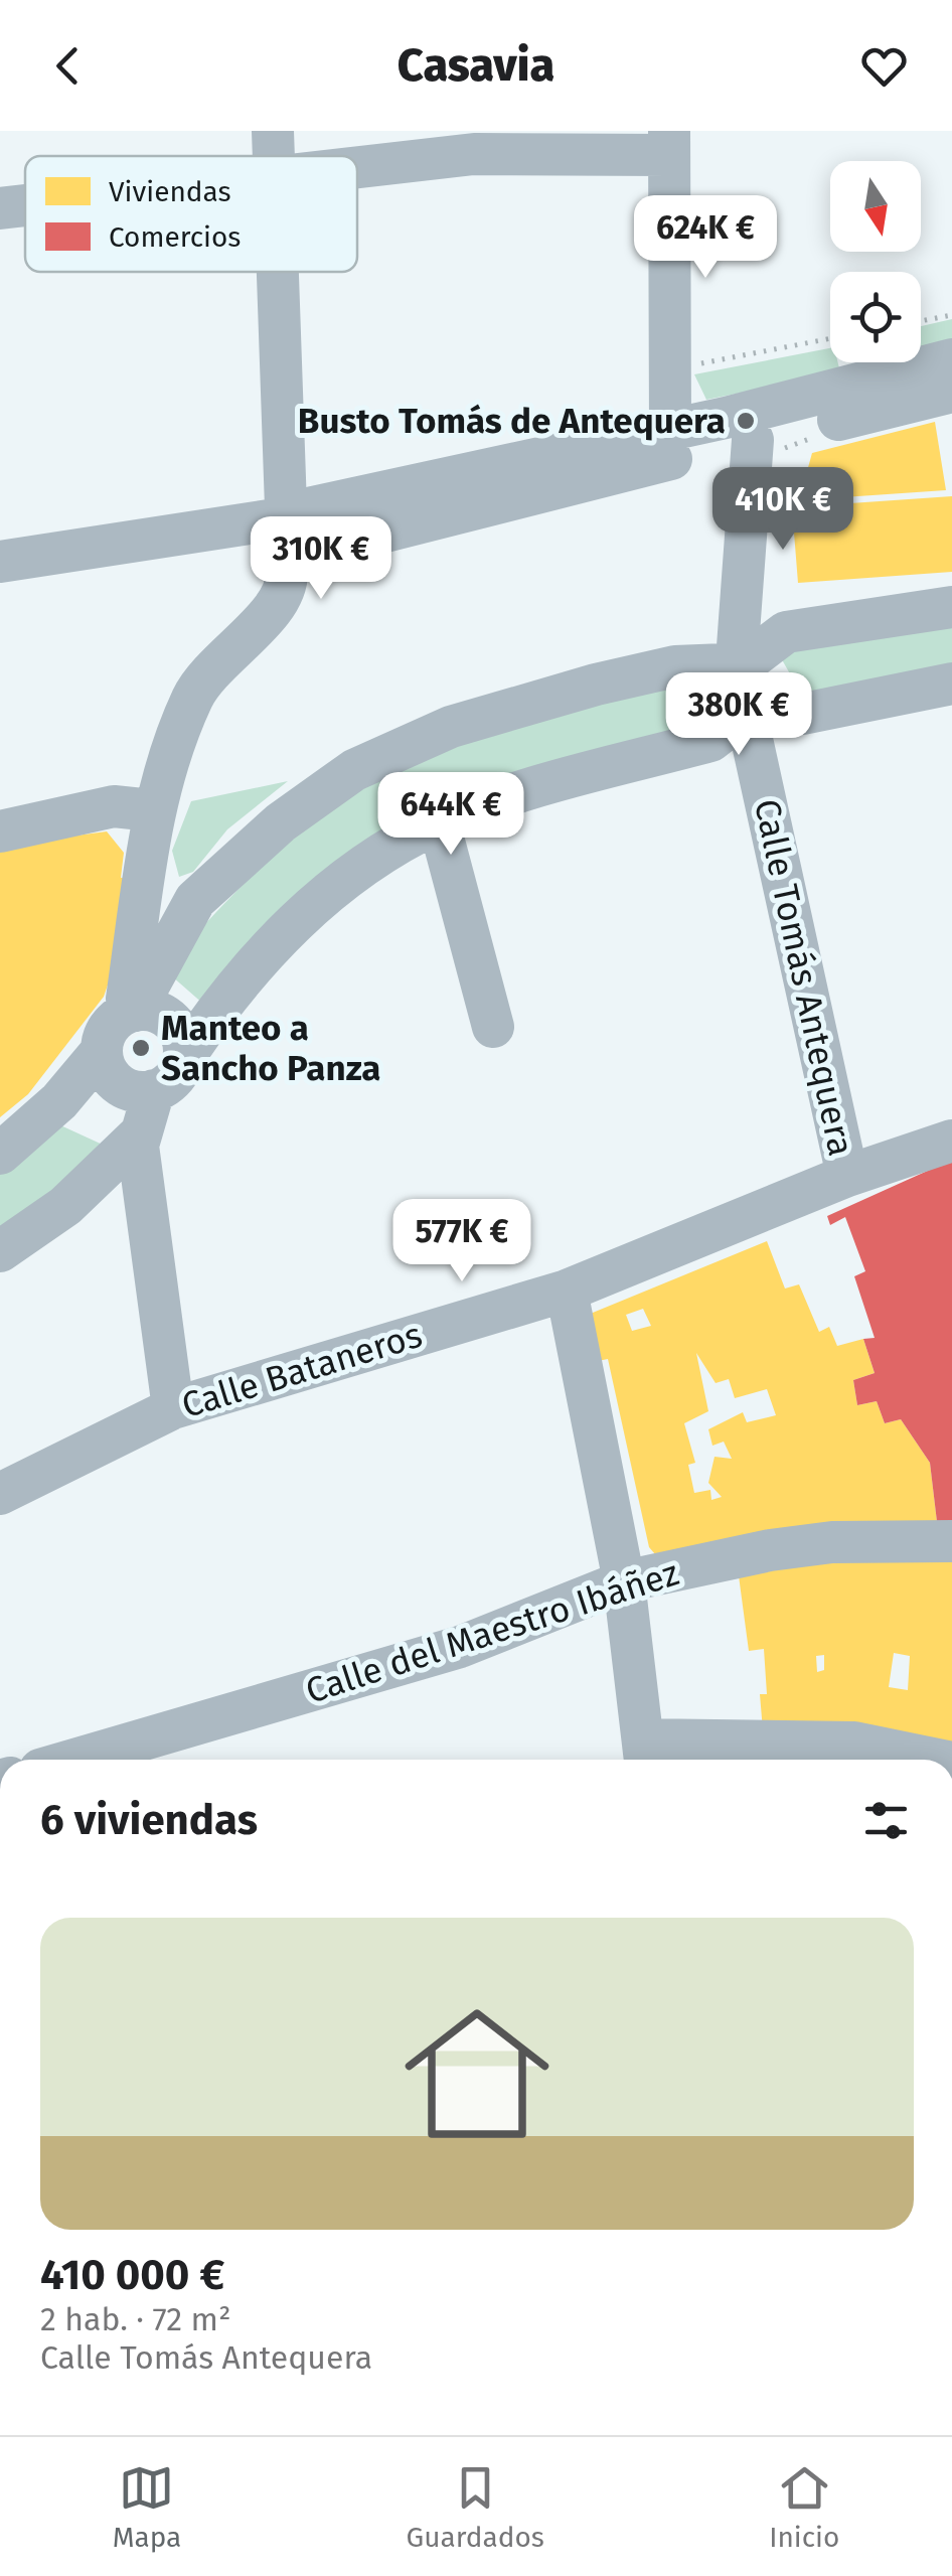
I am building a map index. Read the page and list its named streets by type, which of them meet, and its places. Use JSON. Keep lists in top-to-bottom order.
{
  "streets": {
    "street": ["Calle Tomás Antequera", "Calle Bataneros", "Calle del Maestro Ibáñez"]
  },
  "crossings": [
    ["Calle Tomás Antequera", "Calle Bataneros"]
  ],
  "places": ["Busto Tomás de Antequera", "Manteo a Sancho Panza"],
  "legend": ["Viviendas", "Comercios"],
  "north": "bottom",
  "page": {
    "header": "Casavia",
    "price": [
      "624K €",
      "410K €",
      "310K €",
      "380K €",
      "644K €",
      "577K €"
    ],
    "heading": "6 viviendas",
    "list": [
      {
        "name": "410 000 €",
        "note": "2 hab. · 72 m² · Calle Tomás Antequera"
      }
    ],
    "tabs": ["Mapa", "Guardados", "Inicio"]
  }
}
